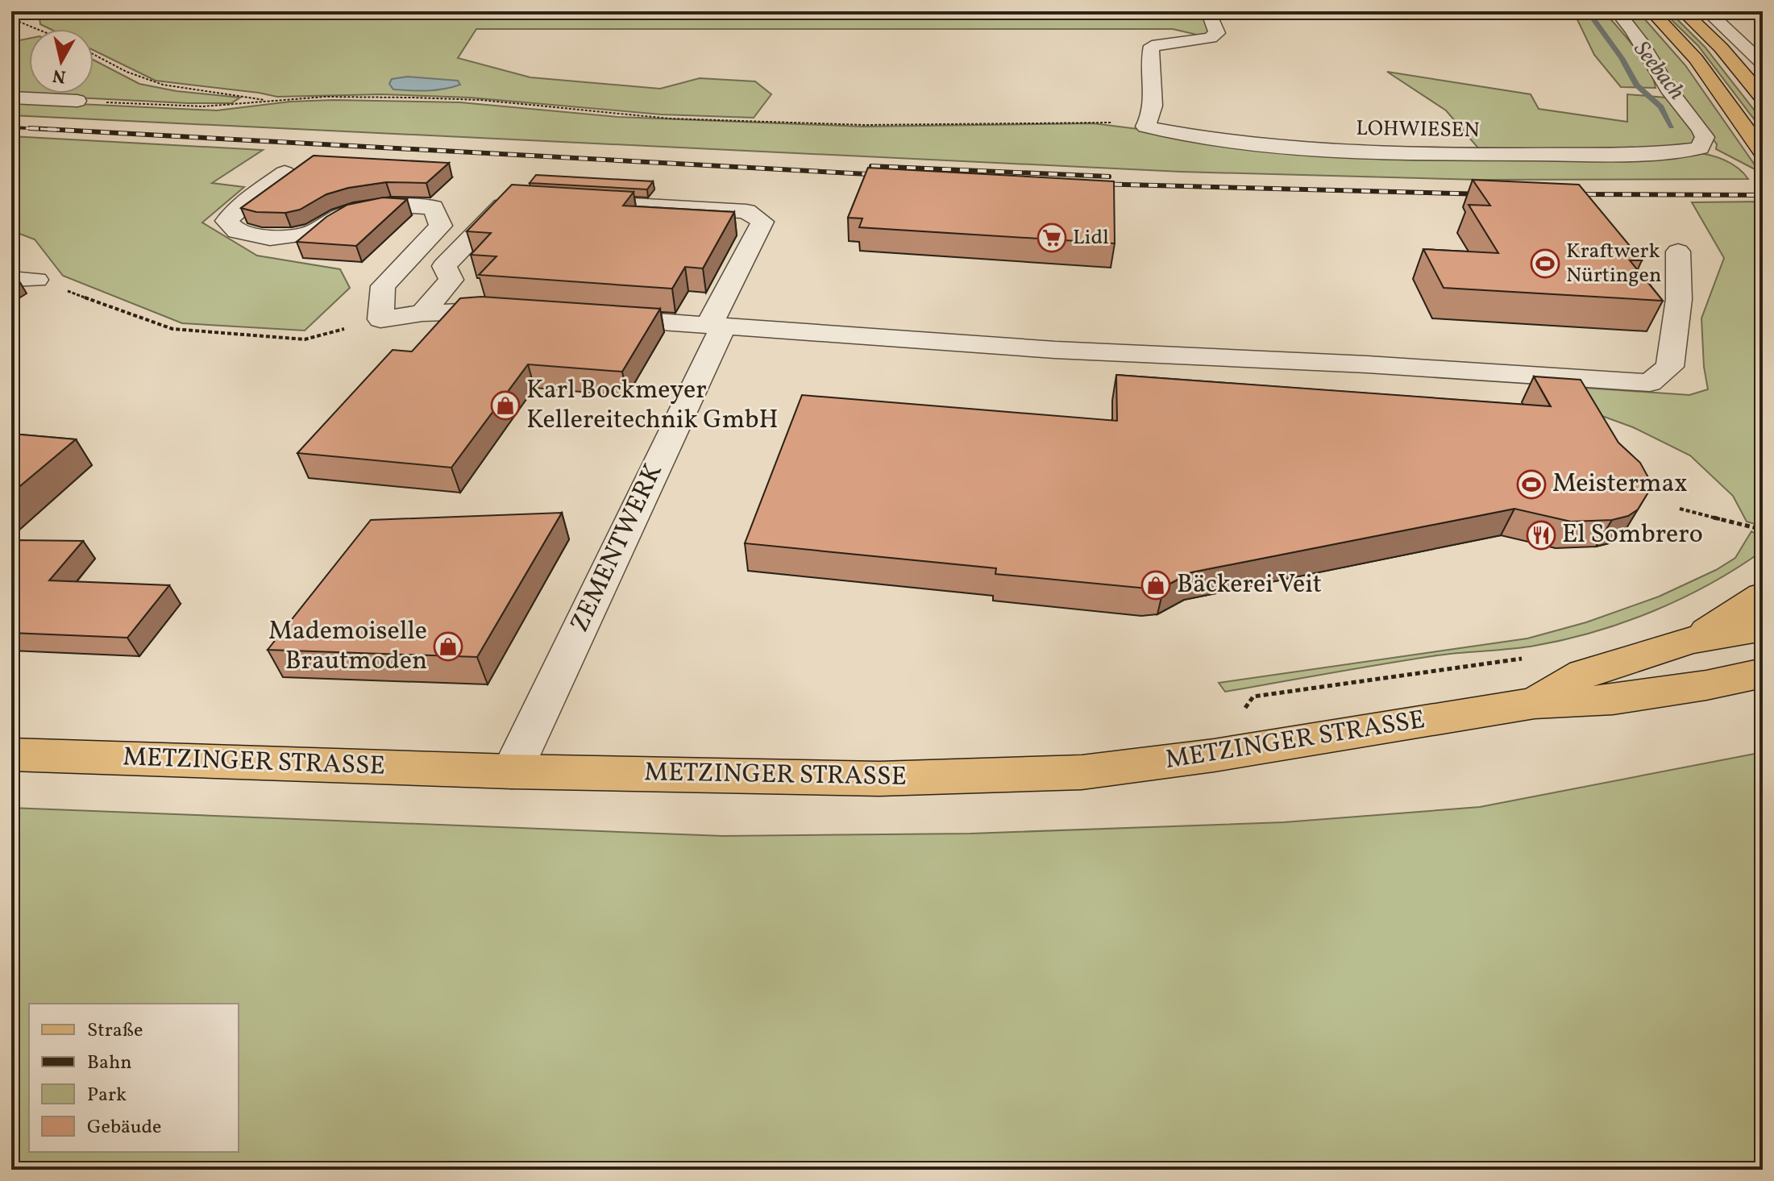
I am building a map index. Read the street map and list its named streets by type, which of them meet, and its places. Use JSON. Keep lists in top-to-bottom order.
{
  "streets": {
    "main road": ["METZINGER STRASSE"],
    "street": ["LOHWIESEN", "ZEMENTWERK"]
  },
  "crossings": [
    ["ZEMENTWERK", "METZINGER STRASSE"]
  ],
  "water": ["Seebach"],
  "places": {
    "supermarket": ["Lidl"],
    "sports": ["Kraftwerk Nürtingen", "Meistermax"],
    "shop": ["Karl Bockmeyer Kellereitechnik GmbH", "Bäckerei Veit", "Mademoiselle Brautmoden"],
    "restaurant": ["El Sombrero"]
  },
  "legend": [
    "Straße",
    "Bahn",
    "Park",
    "Gebäude"
  ],
  "north": "bottom"
}
